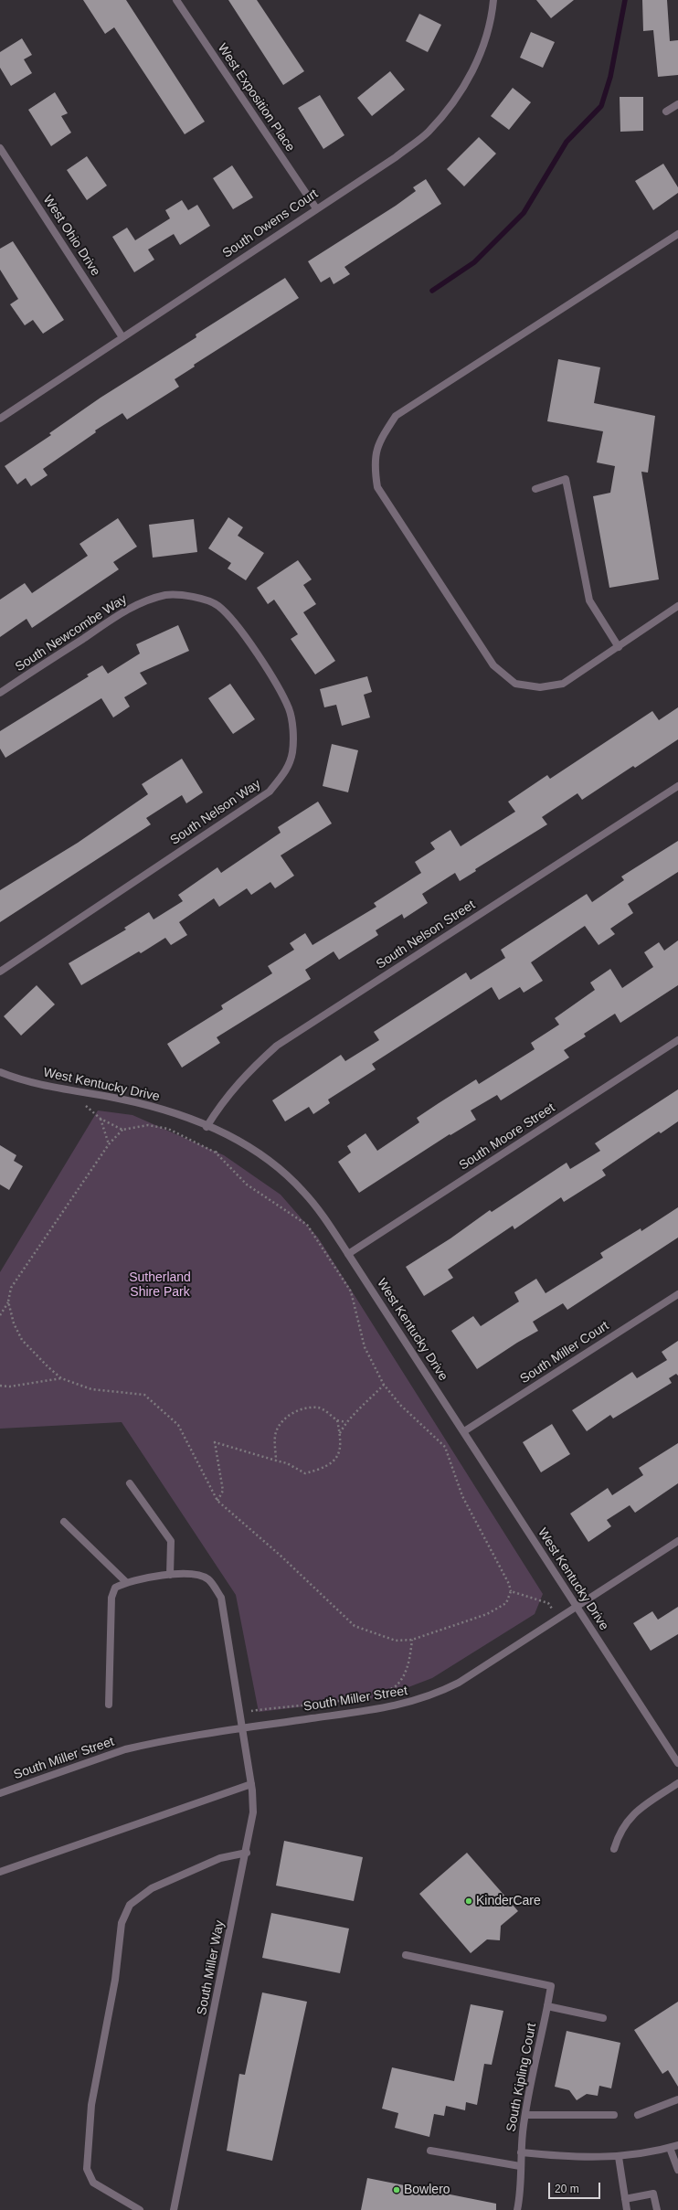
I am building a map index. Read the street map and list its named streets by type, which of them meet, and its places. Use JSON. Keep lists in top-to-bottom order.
{
  "streets": {
    "street": [
      "West Exposition Place",
      "South Owens Court",
      "West Ohio Drive",
      "South Newcombe Way",
      "South Nelson Way",
      "South Nelson Street",
      "West Kentucky Drive",
      "South Moore Street",
      "South Miller Court",
      "South Miller Street",
      "South Miller Way",
      "South Kipling Court"
    ]
  },
  "crossings": [
    ["West Exposition Place", "South Owens Court"],
    ["South Owens Court", "West Ohio Drive"],
    ["South Newcombe Way", "South Nelson Way"],
    ["South Nelson Street", "West Kentucky Drive"],
    ["West Kentucky Drive", "South Moore Street"],
    ["West Kentucky Drive", "South Miller Court"],
    ["West Kentucky Drive", "South Miller Street"],
    ["South Miller Street", "South Miller Way"]
  ],
  "parks": ["Sutherland Shire Park"],
  "places": ["KinderCare", "Bowlero"],
  "scale_bar": "20 m"
}
